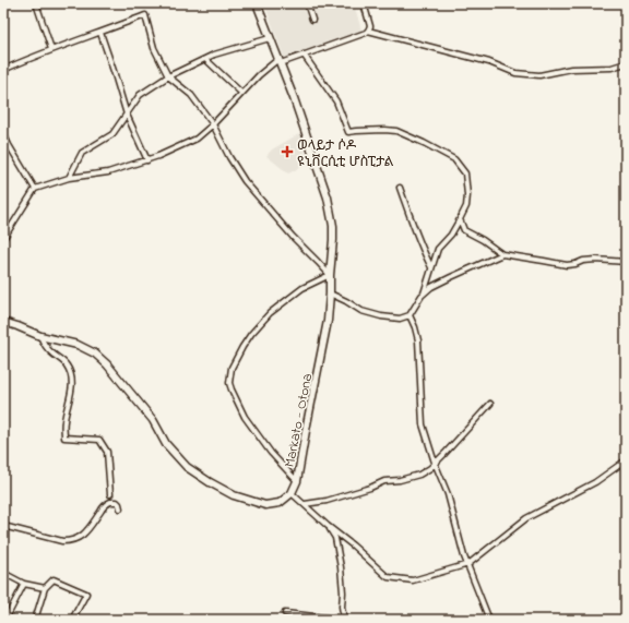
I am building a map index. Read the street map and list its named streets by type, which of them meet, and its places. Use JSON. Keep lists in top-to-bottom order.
{
  "streets": {
    "main road": ["Markato - Otona"]
  },
  "places": {
    "health": ["ወላይታ ሶዶ ዩኒቨርሲቲ ሆስፒታል"]
  }
}
